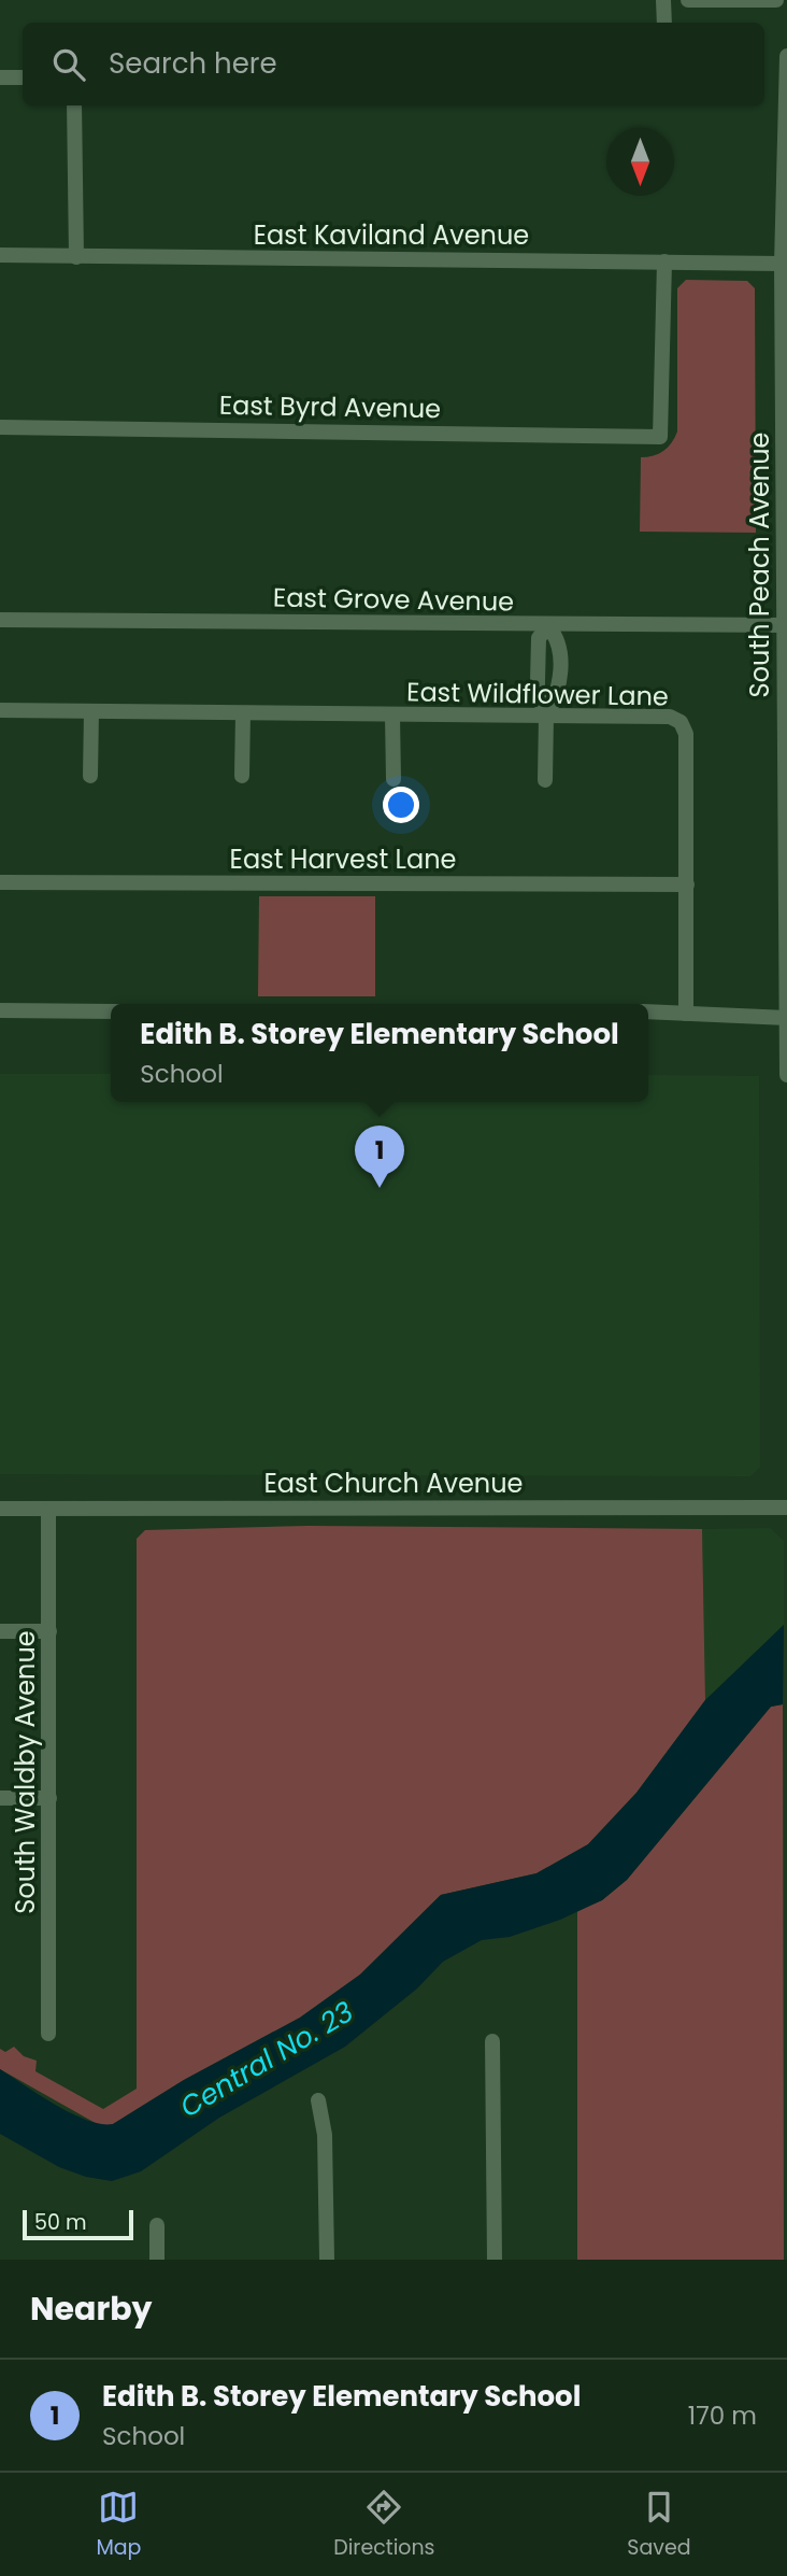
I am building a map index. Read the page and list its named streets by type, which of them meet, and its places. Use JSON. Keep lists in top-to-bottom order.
{
  "streets": {
    "street": [
      "East Kaviland Avenue",
      "East Byrd Avenue",
      "South Peach Avenue",
      "East Grove Avenue",
      "East Wildflower Lane",
      "East Harvest Lane",
      "East Church Avenue",
      "South Waldby Avenue"
    ]
  },
  "crossings": [
    ["East Kaviland Avenue", "East Byrd Avenue"],
    ["East Kaviland Avenue", "South Peach Avenue"],
    ["South Peach Avenue", "East Grove Avenue"],
    ["East Wildflower Lane", "East Harvest Lane"],
    ["East Church Avenue", "South Waldby Avenue"]
  ],
  "water": ["Central No. 23"],
  "scale_bar": "50 m",
  "north": "bottom",
  "page": {
    "search": "Search here",
    "popup": ["Edith B. Storey Elementary School", "School"],
    "pins": "1",
    "scale": "50 m",
    "heading": "Nearby",
    "list": [
      {
        "mark": "1",
        "name": "Edith B. Storey Elementary School",
        "note": "School",
        "value": "170 m"
      }
    ],
    "nav": ["Map", "Directions", "Saved"]
  }
}
